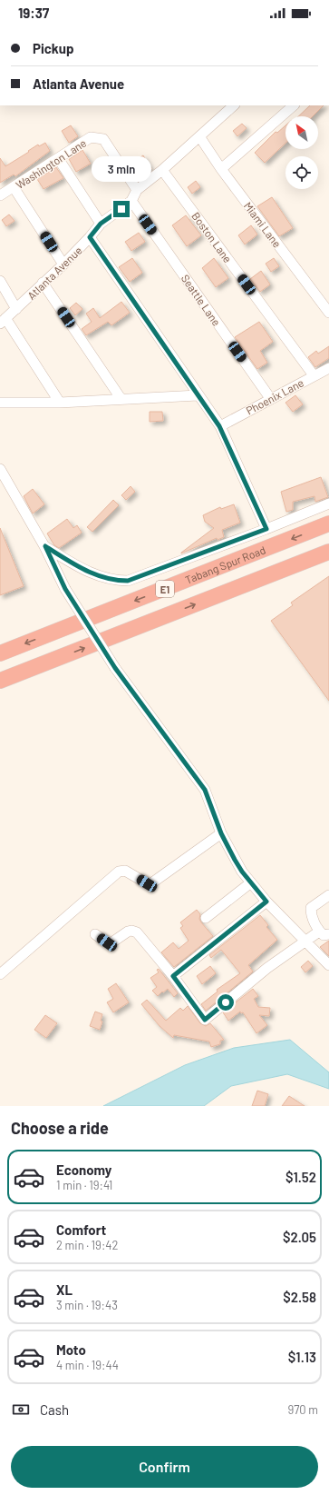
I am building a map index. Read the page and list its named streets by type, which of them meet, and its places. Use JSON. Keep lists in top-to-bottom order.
{
  "streets": {
    "highway": ["Tabang Spur Road", "E1"],
    "street": [
      "Washington Lane",
      "Miami Lane",
      "Boston Lane",
      "Atlanta Avenue",
      "Seattle Lane",
      "Phoenix Lane"
    ]
  },
  "crossings": [
    ["Washington Lane", "Atlanta Avenue"],
    ["Miami Lane", "Atlanta Avenue"],
    ["Boston Lane", "Atlanta Avenue"],
    ["Boston Lane", "Phoenix Lane"],
    ["Atlanta Avenue", "Seattle Lane"],
    ["Seattle Lane", "Phoenix Lane"]
  ],
  "north": "top left",
  "page": {
    "status": "19:37",
    "banner": ["Pickup", "Atlanta Avenue"],
    "bubble": "3 min",
    "heading": "Choose a ride",
    "list": [
      {
        "name": "Economy",
        "note": "1 min · 19:41",
        "value": "$1.52"
      },
      {
        "name": "Comfort",
        "note": "2 min · 19:42",
        "value": "$2.05"
      },
      {
        "name": "XL",
        "note": "3 min · 19:43",
        "value": "$2.58"
      },
      {
        "name": "Moto",
        "note": "4 min · 19:44",
        "value": "$1.13"
      }
    ],
    "pay": ["Cash", "970 m"],
    "buttons": "Confirm"
  }
}
